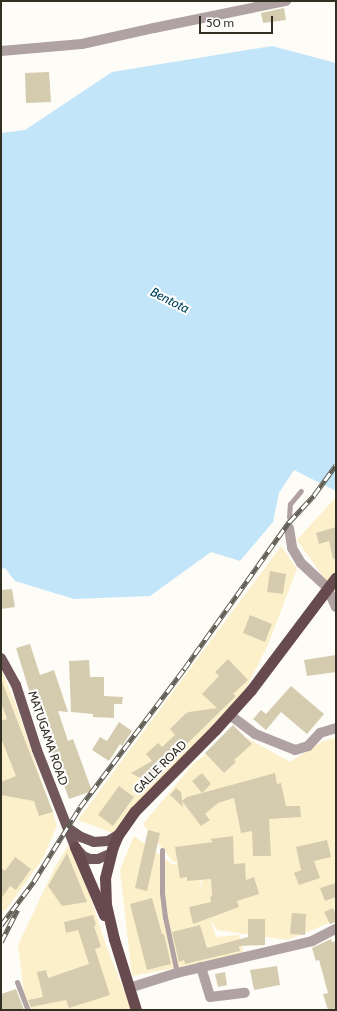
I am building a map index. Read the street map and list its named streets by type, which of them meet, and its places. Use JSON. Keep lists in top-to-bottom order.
{
  "streets": {
    "highway": ["GALLE ROAD"],
    "main road": ["MATUGAMA ROAD"]
  },
  "water": ["Bentota"],
  "scale_bar": "50 m"
}
